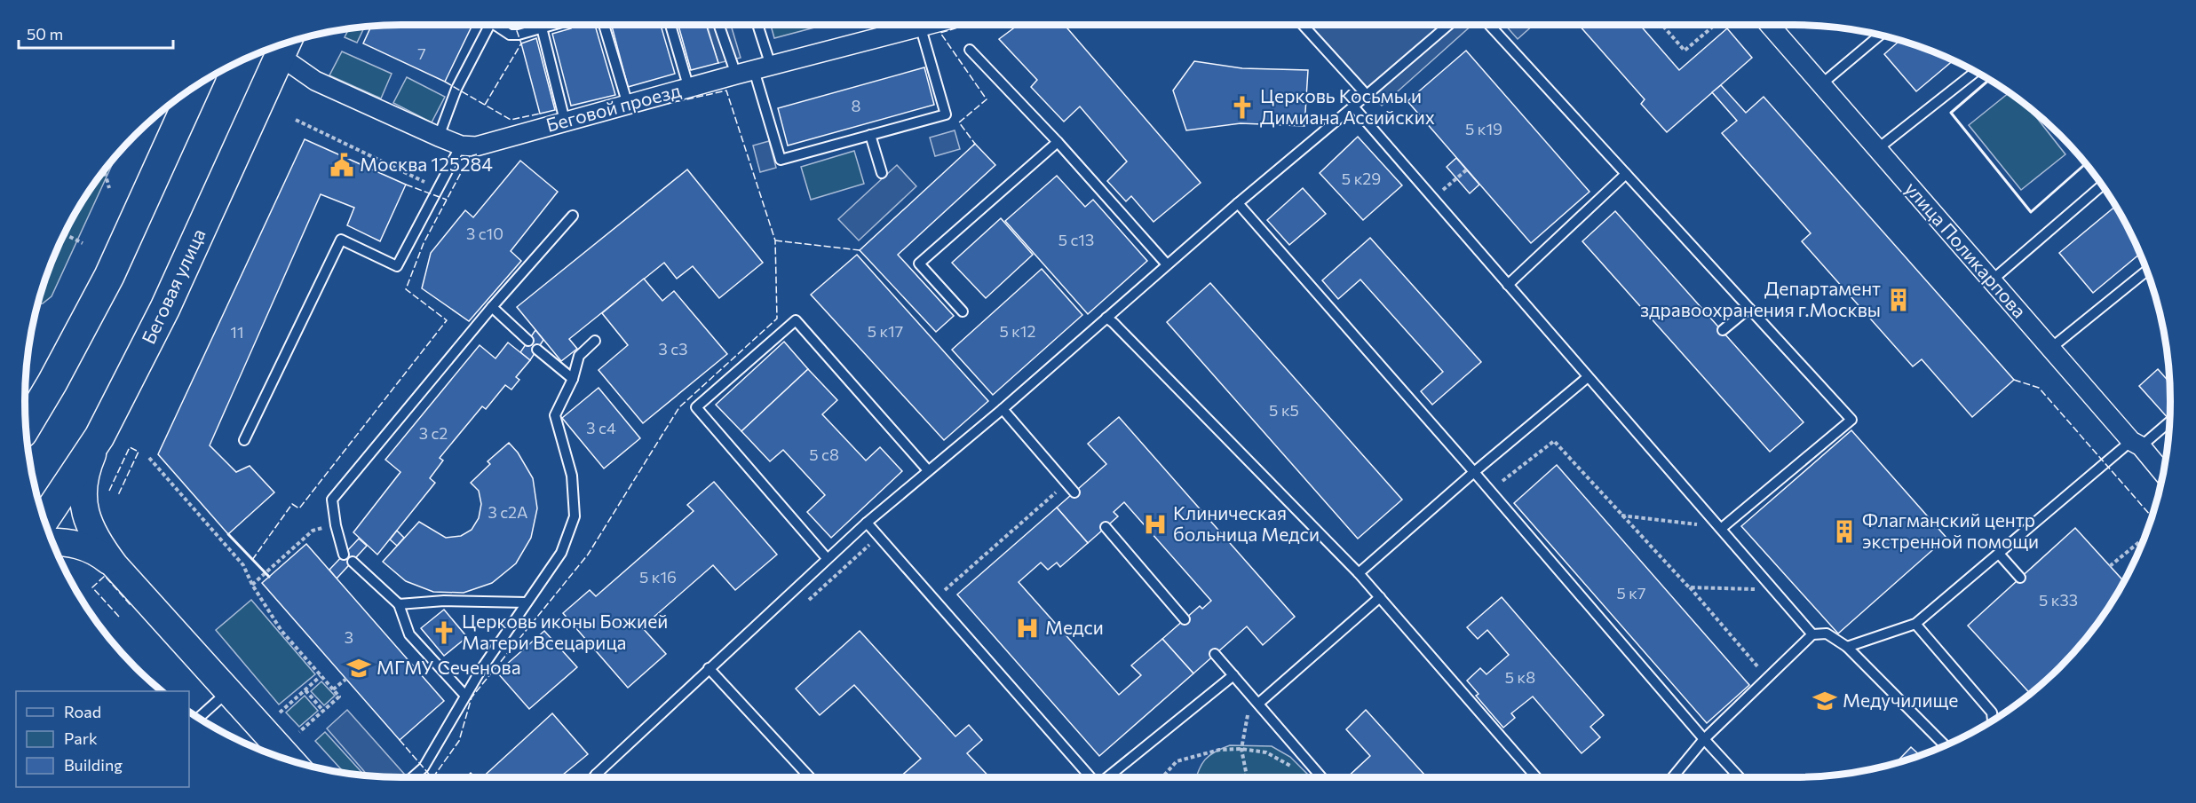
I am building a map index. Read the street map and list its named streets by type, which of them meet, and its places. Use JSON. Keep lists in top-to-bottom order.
{
  "streets": {
    "main road": ["Беговая улица"],
    "street": ["Беговой проезд", "улица Поликарпова"]
  },
  "places": {
    "church": ["Церковь Косьмы и Димиана Ассийских", "Церковь иконы Божией Матери Всецарица"],
    "public building": ["Москва 125284"],
    "building": ["Департамент здравоохранения г.Москвы", "Флагманский центр экстренной помощи"],
    "hospital": ["Клиническая больница Медси", "Медси"],
    "school or university": ["МГМУ Сеченова", "Медучилище"]
  },
  "house_numbers": [
    "7",
    "8",
    "5 к19",
    "5 к29",
    "3 с10",
    "5 с13",
    "5 к17",
    "5 к12",
    "11",
    "3 с3",
    "5 к5",
    "3 с4",
    "3 с2",
    "5 с8",
    "3 с2А",
    "5 к16",
    "5 к7",
    "5 к33",
    "3",
    "5 к8"
  ],
  "legend": ["Road", "Park", "Building"],
  "scale_bar": "50 m"
}
